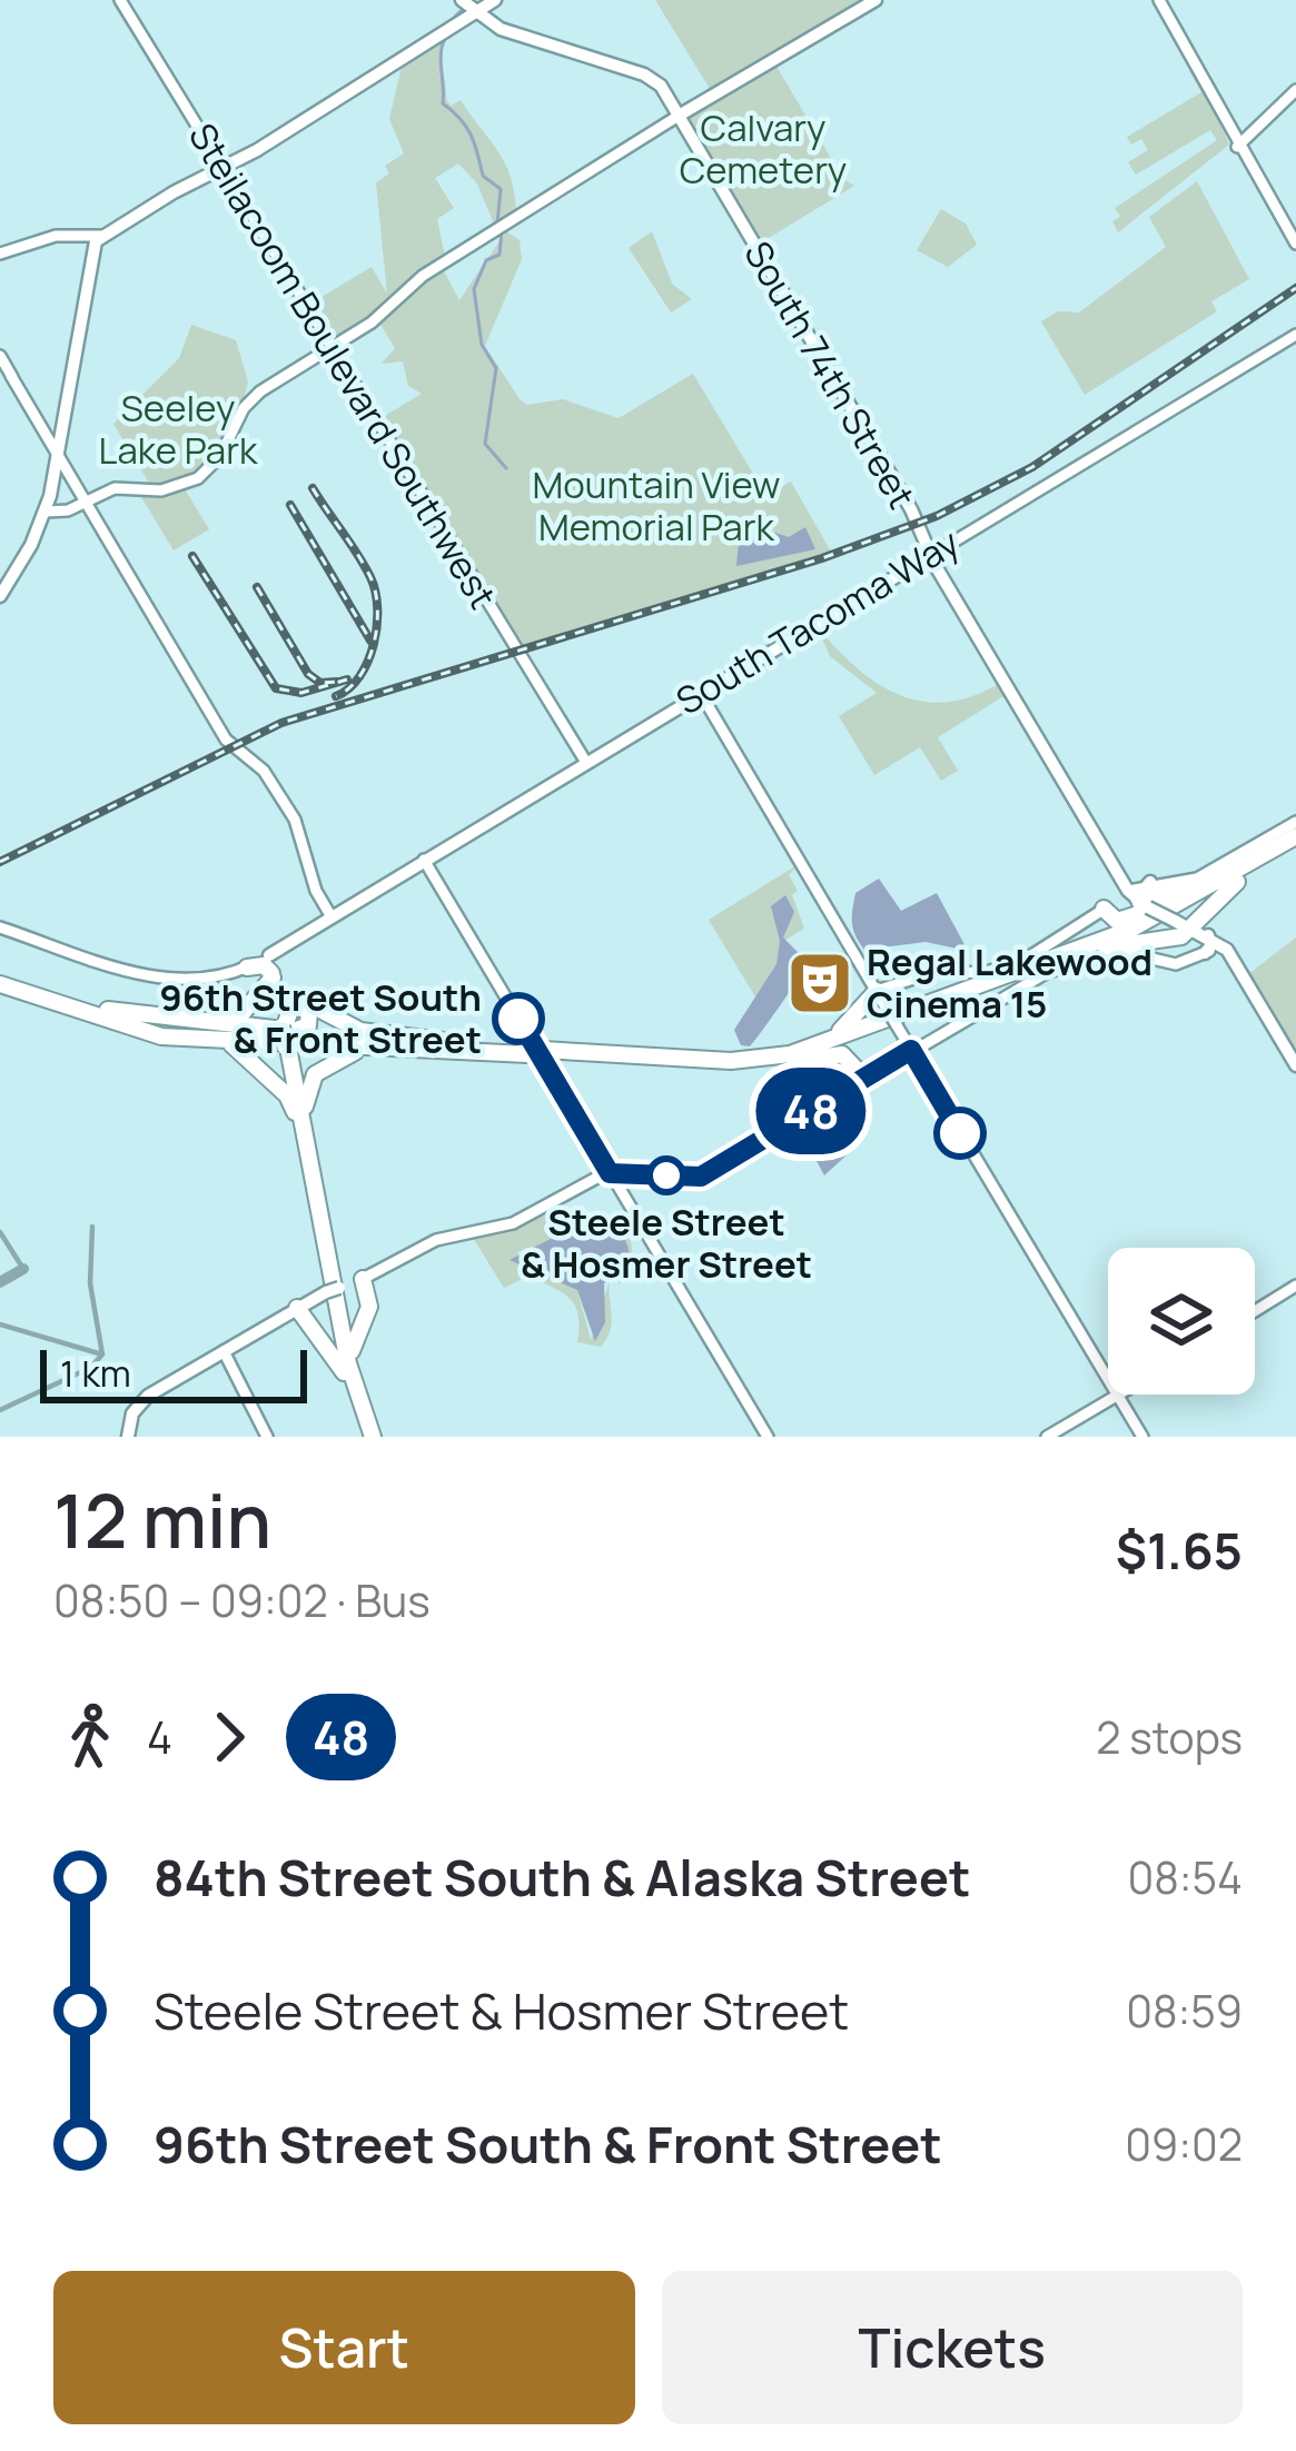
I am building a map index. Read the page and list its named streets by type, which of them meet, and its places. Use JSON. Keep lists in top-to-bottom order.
{
  "streets": {
    "main road": ["Steilacoom Boulevard Southwest", "South 74th Street", "South Tacoma Way"]
  },
  "crossings": [
    ["Steilacoom Boulevard Southwest", "South Tacoma Way"],
    ["South 74th Street", "South Tacoma Way"]
  ],
  "parks": ["Calvary Cemetery", "Seeley Lake Park", "Mountain View Memorial Park"],
  "places": {
    "theatre": ["Regal Lakewood Cinema 15"],
    "other": ["96th Street South & Front Street", "Steele Street & Hosmer Street"]
  },
  "lines": ["bus line 48"],
  "scale_bar": "1 km",
  "page": {
    "on_map": "48",
    "scale": "1 km",
    "heading": ["12 min", "08:50 – 09:02 · Bus", "$1.65"],
    "legs": ["4", "48", "2 stops"],
    "list": [
      {
        "name": "84th Street South & Alaska Street",
        "value": "08:54"
      },
      {
        "name": "Steele Street & Hosmer Street",
        "value": "08:59"
      },
      {
        "name": "96th Street South & Front Street",
        "value": "09:02"
      }
    ],
    "buttons": ["Start", "Tickets"]
  }
}
